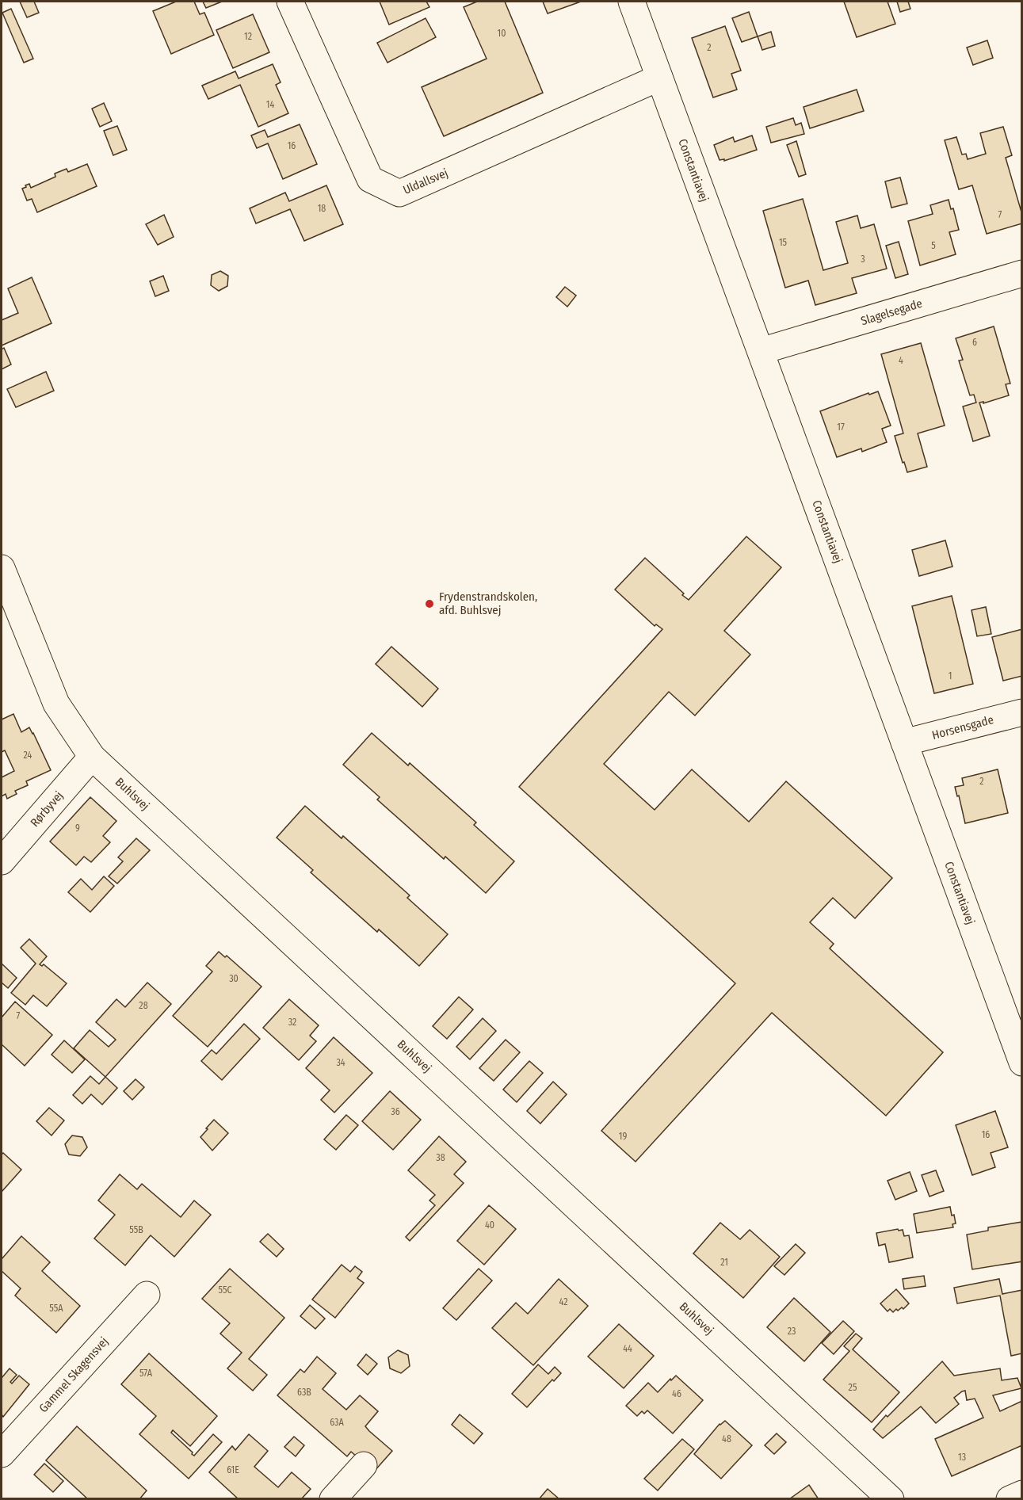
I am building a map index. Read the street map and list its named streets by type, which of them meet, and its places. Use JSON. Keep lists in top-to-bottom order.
{
  "streets": {
    "street": [
      "Constantiavej",
      "Uldallsvej",
      "Slagelsegade",
      "Horsensgade",
      "Buhlsvej",
      "Rørbyvej",
      "Gammel Skagensvej"
    ]
  },
  "crossings": [
    ["Constantiavej", "Uldallsvej"],
    ["Constantiavej", "Slagelsegade"],
    ["Constantiavej", "Horsensgade"],
    ["Buhlsvej", "Rørbyvej"]
  ],
  "places": ["Frydenstrandskolen, afd. Buhlsvej"],
  "house_numbers": [
    "10",
    "12",
    "2",
    "14",
    "16",
    "18",
    "7",
    "15",
    "5",
    "3",
    "6",
    "4",
    "17",
    "1",
    "24",
    "2",
    "9",
    "30",
    "28",
    "7",
    "32",
    "34",
    "36",
    "16",
    "19",
    "38",
    "40",
    "55B",
    "21",
    "55C",
    "42",
    "55A",
    "23",
    "44",
    "57A",
    "25",
    "63B",
    "46",
    "63A",
    "48",
    "13",
    "61E"
  ]
}
